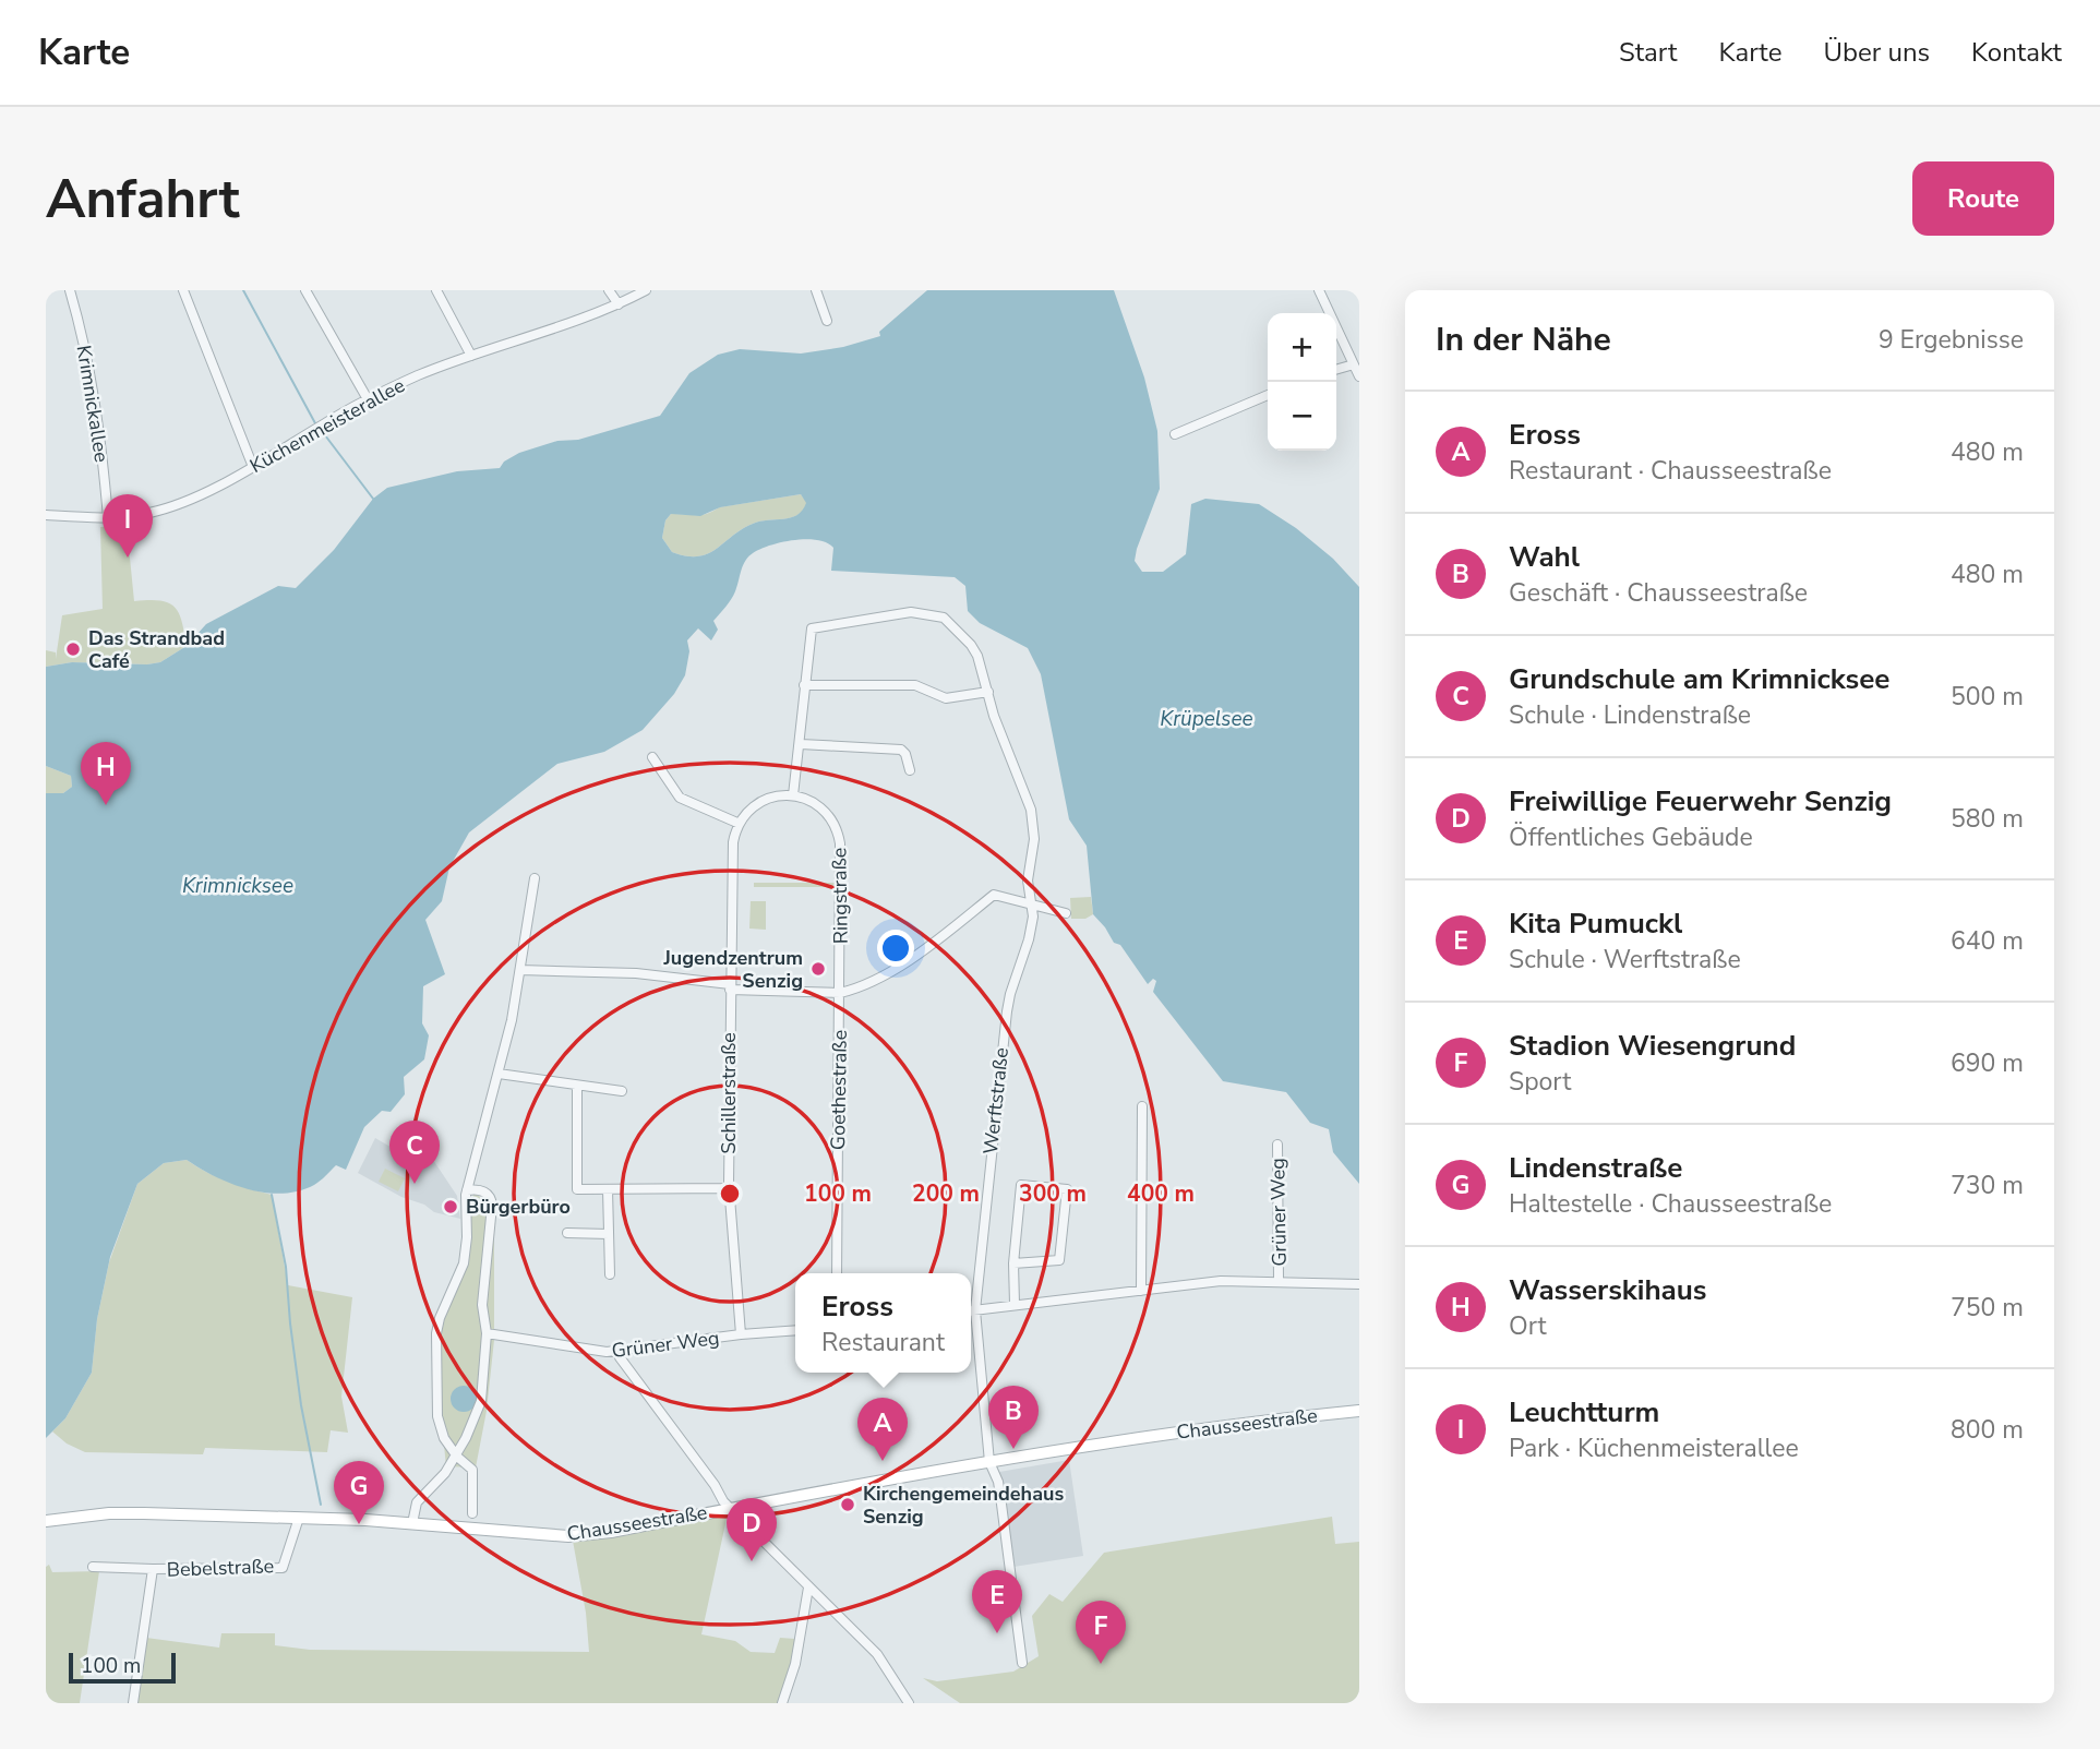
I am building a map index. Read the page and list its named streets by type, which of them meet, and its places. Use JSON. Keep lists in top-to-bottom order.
{
  "streets": {
    "main road": ["Chausseestraße"],
    "street": [
      "Krimnickallee",
      "Küchenmeisterallee",
      "Ringstraße",
      "Goethestraße",
      "Schillerstraße",
      "Werftstraße",
      "Grüner Weg",
      "Bebelstraße"
    ]
  },
  "crossings": [
    ["Krimnickallee", "Küchenmeisterallee"],
    ["Ringstraße", "Goethestraße"],
    ["Schillerstraße", "Grüner Weg"],
    ["Werftstraße", "Grüner Weg"],
    ["Werftstraße", "Chausseestraße"],
    ["Chausseestraße", "Bebelstraße"]
  ],
  "water": ["Krüpelsee", "Krimnicksee"],
  "places": [
    "Das Strandbad Café",
    "Jugendzentrum Senzig",
    "Bürgerbüro",
    "Kirchengemeindehaus Senzig"
  ],
  "scale_bar": "100 m",
  "page": {
    "header": "Karte",
    "nav": [
      "Start",
      "Karte",
      "Über uns",
      "Kontakt"
    ],
    "buttons": "Route",
    "title": "Anfahrt",
    "heading": ["In der Nähe", "9 Ergebnisse"],
    "map_buttons": ["+", "−"],
    "list": [
      {
        "mark": "A",
        "name": "Eross",
        "note": "Restaurant · Chausseestraße",
        "value": "480 m"
      },
      {
        "mark": "B",
        "name": "Wahl",
        "note": "Geschäft · Chausseestraße",
        "value": "480 m"
      },
      {
        "mark": "C",
        "name": "Grundschule am Krimnicksee",
        "note": "Schule · Lindenstraße",
        "value": "500 m"
      },
      {
        "mark": "D",
        "name": "Freiwillige Feuerwehr Senzig",
        "note": "Öffentliches Gebäude",
        "value": "580 m"
      },
      {
        "mark": "E",
        "name": "Kita Pumuckl",
        "note": "Schule · Werftstraße",
        "value": "640 m"
      },
      {
        "mark": "F",
        "name": "Stadion Wiesengrund",
        "note": "Sport",
        "value": "690 m"
      },
      {
        "mark": "G",
        "name": "Lindenstraße",
        "note": "Haltestelle · Chausseestraße",
        "value": "730 m"
      },
      {
        "mark": "H",
        "name": "Wasserskihaus",
        "note": "Ort",
        "value": "750 m"
      },
      {
        "mark": "I",
        "name": "Leuchtturm",
        "note": "Park · Küchenmeisterallee",
        "value": "800 m"
      }
    ],
    "pins": [
      "I",
      "H",
      "C",
      "B",
      "A",
      "G",
      "D",
      "E",
      "F"
    ],
    "popup": ["Eross", "Restaurant"],
    "scale": "100 m"
  },
  "rings": [
    "100 m",
    "200 m",
    "300 m",
    "400 m"
  ]
}
